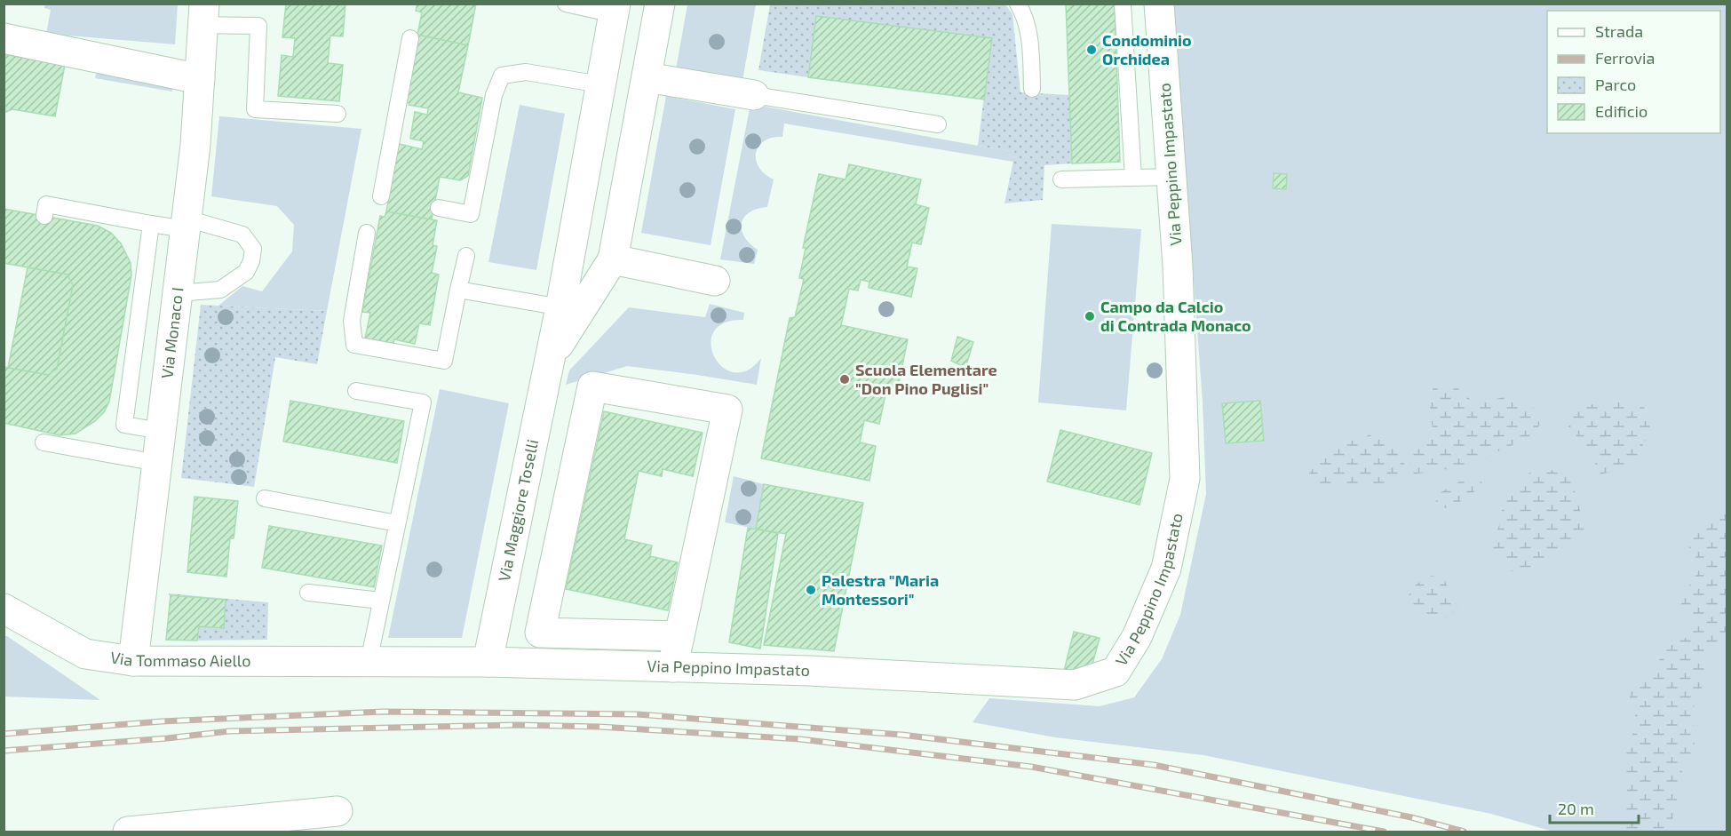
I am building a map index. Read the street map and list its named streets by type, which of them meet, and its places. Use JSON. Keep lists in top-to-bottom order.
{
  "streets": {
    "street": [
      "Via Peppino Impastato",
      "Via Monaco I",
      "Via Maggiore Toselli",
      "Via Tommaso Aiello"
    ]
  },
  "crossings": [
    ["Via Peppino Impastato", "Via Maggiore Toselli"],
    ["Via Peppino Impastato", "Via Tommaso Aiello"],
    ["Via Monaco I", "Via Tommaso Aiello"],
    ["Via Maggiore Toselli", "Via Tommaso Aiello"]
  ],
  "places": [
    "Condominio Orchidea",
    "Campo da Calcio di Contrada Monaco",
    "Scuola Elementare \"Don Pino Puglisi\"",
    "Palestra \"Maria Montessori\""
  ],
  "legend": [
    "Strada",
    "Ferrovia",
    "Parco",
    "Edificio"
  ],
  "scale_bar": "20 m"
}
